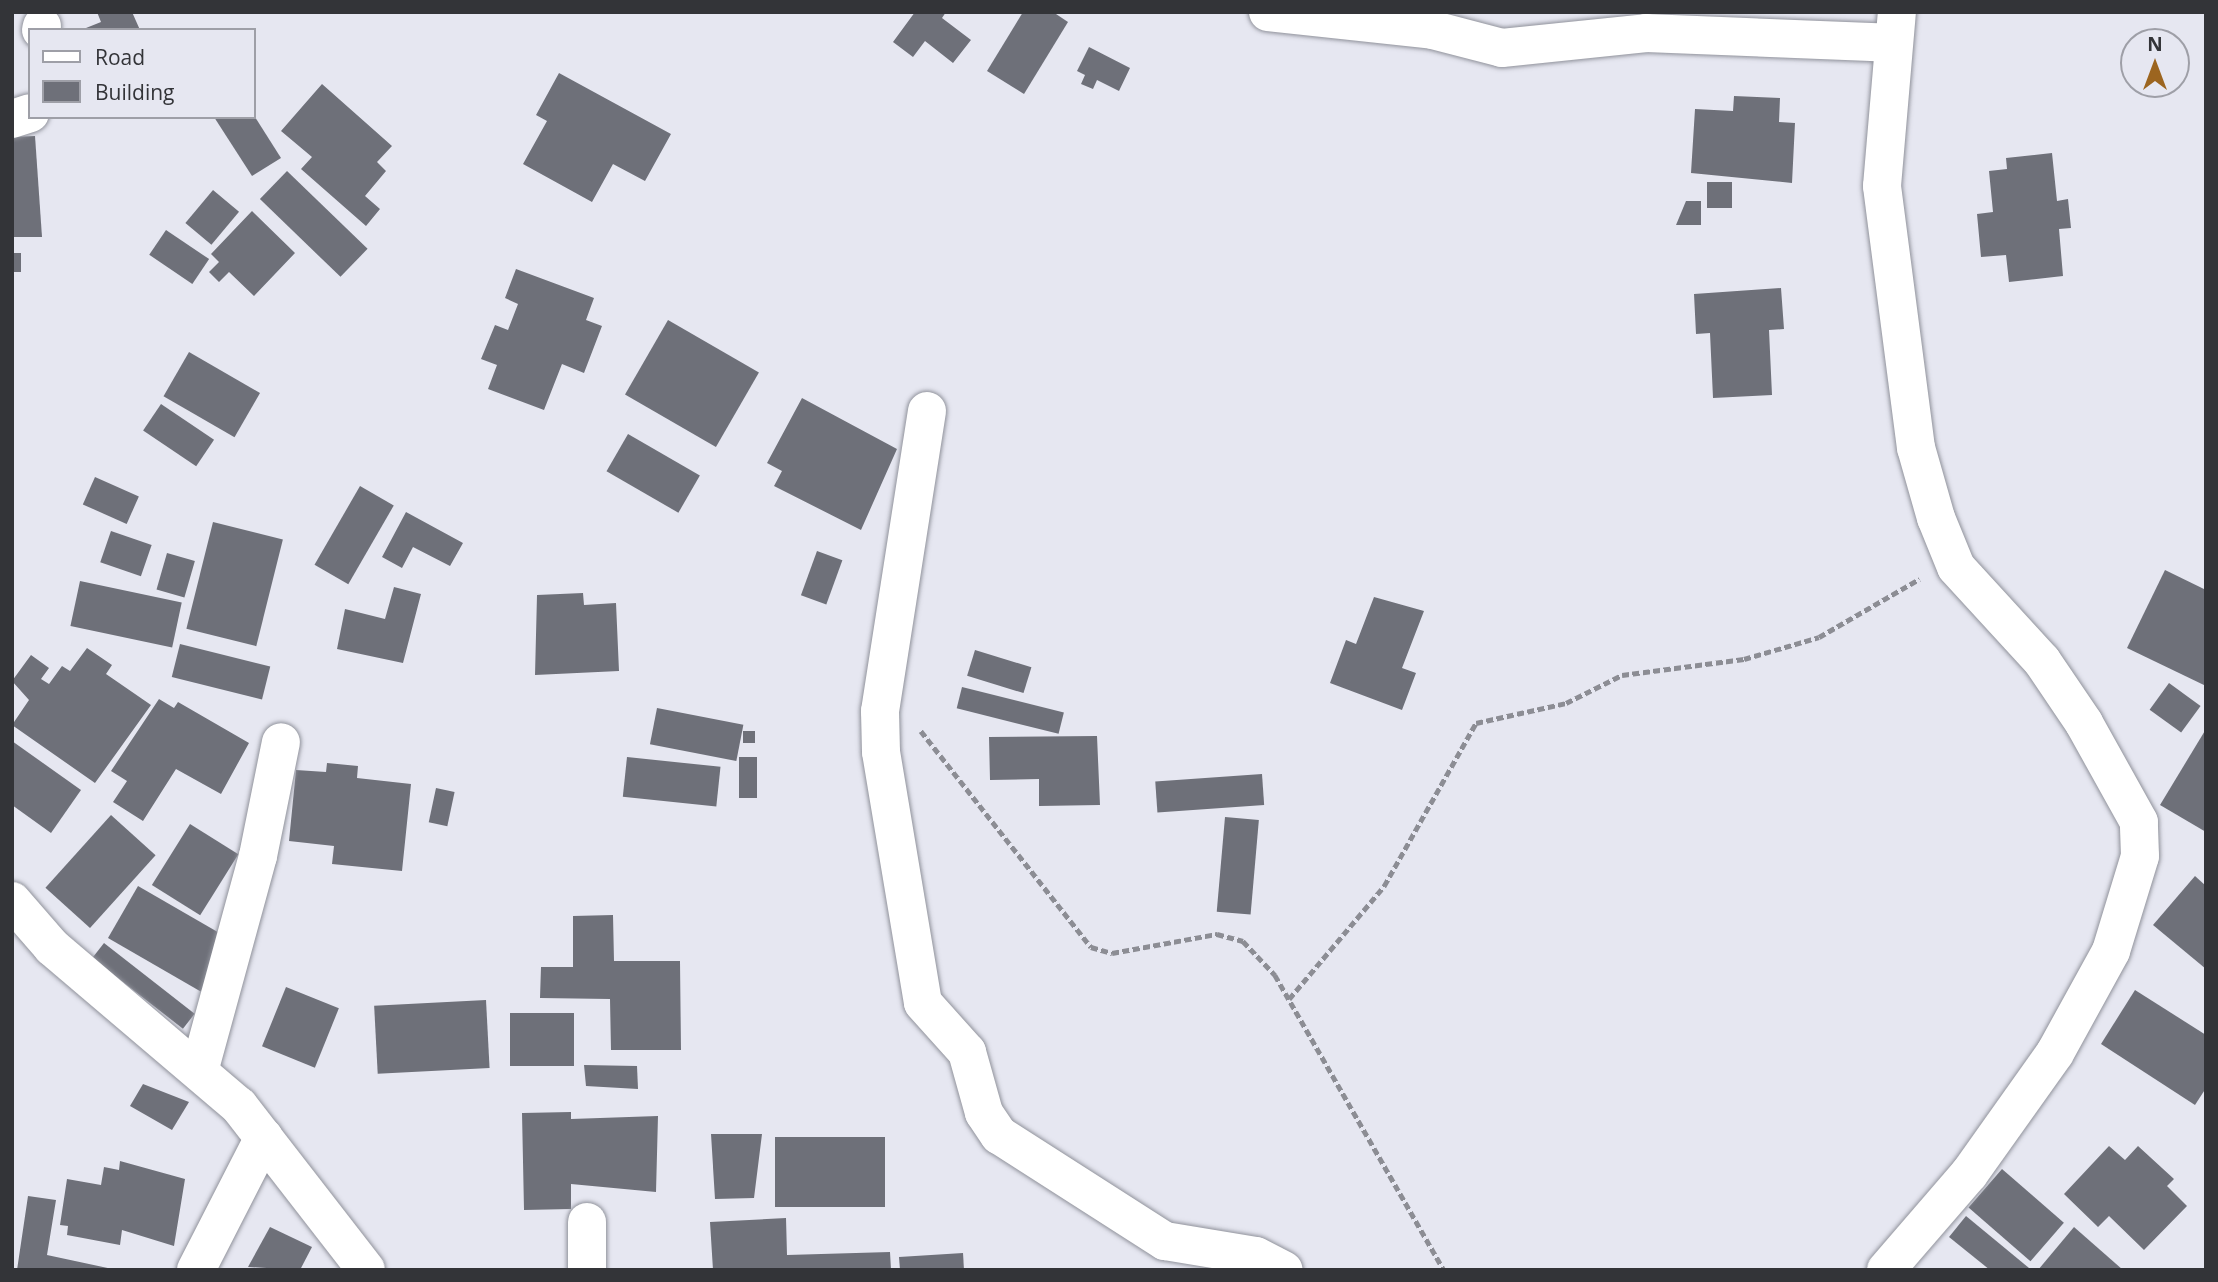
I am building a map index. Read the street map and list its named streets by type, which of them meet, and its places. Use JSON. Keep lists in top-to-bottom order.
{
  "legend": ["Road", "Building"],
  "north": "top"
}
